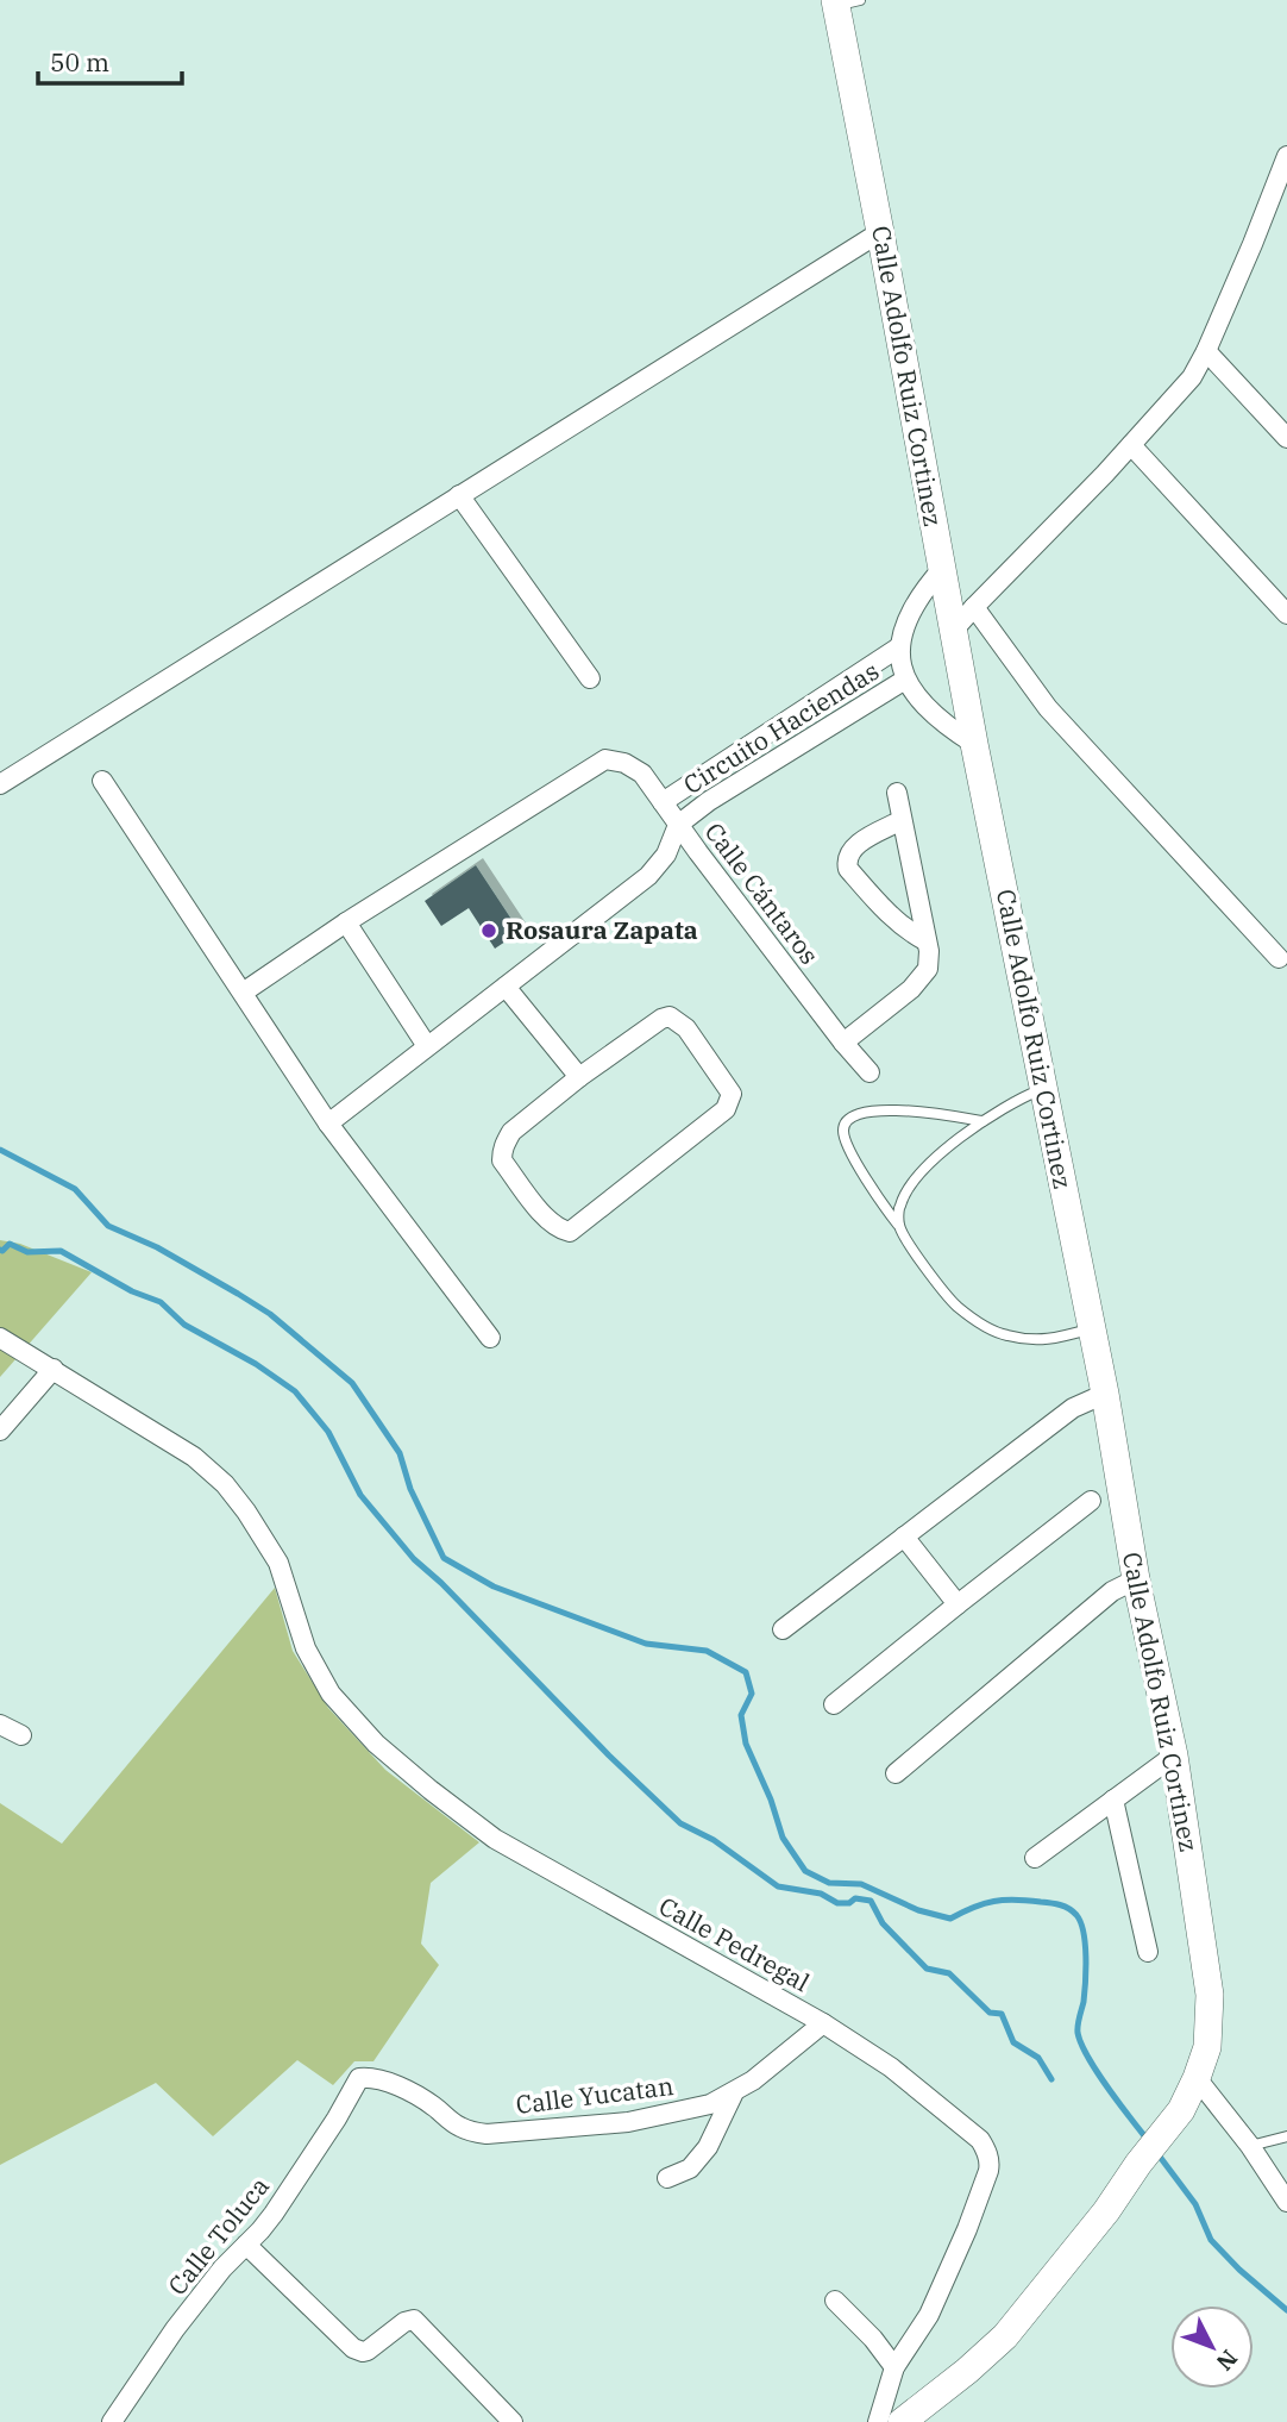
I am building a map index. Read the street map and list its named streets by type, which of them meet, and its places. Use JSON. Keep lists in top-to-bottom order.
{
  "streets": {
    "main road": ["Calle Adolfo Ruiz Cortinez"],
    "street": [
      "Circuito Haciendas",
      "Calle Cántaros",
      "Calle Pedregal",
      "Calle Yucatan",
      "Calle Toluca"
    ]
  },
  "crossings": [
    ["Circuito Haciendas", "Calle Cántaros"],
    ["Calle Pedregal", "Calle Yucatan"],
    ["Calle Yucatan", "Calle Toluca"]
  ],
  "places": ["Rosaura Zapata"],
  "scale_bar": "50 m",
  "north": "bottom right"
}
